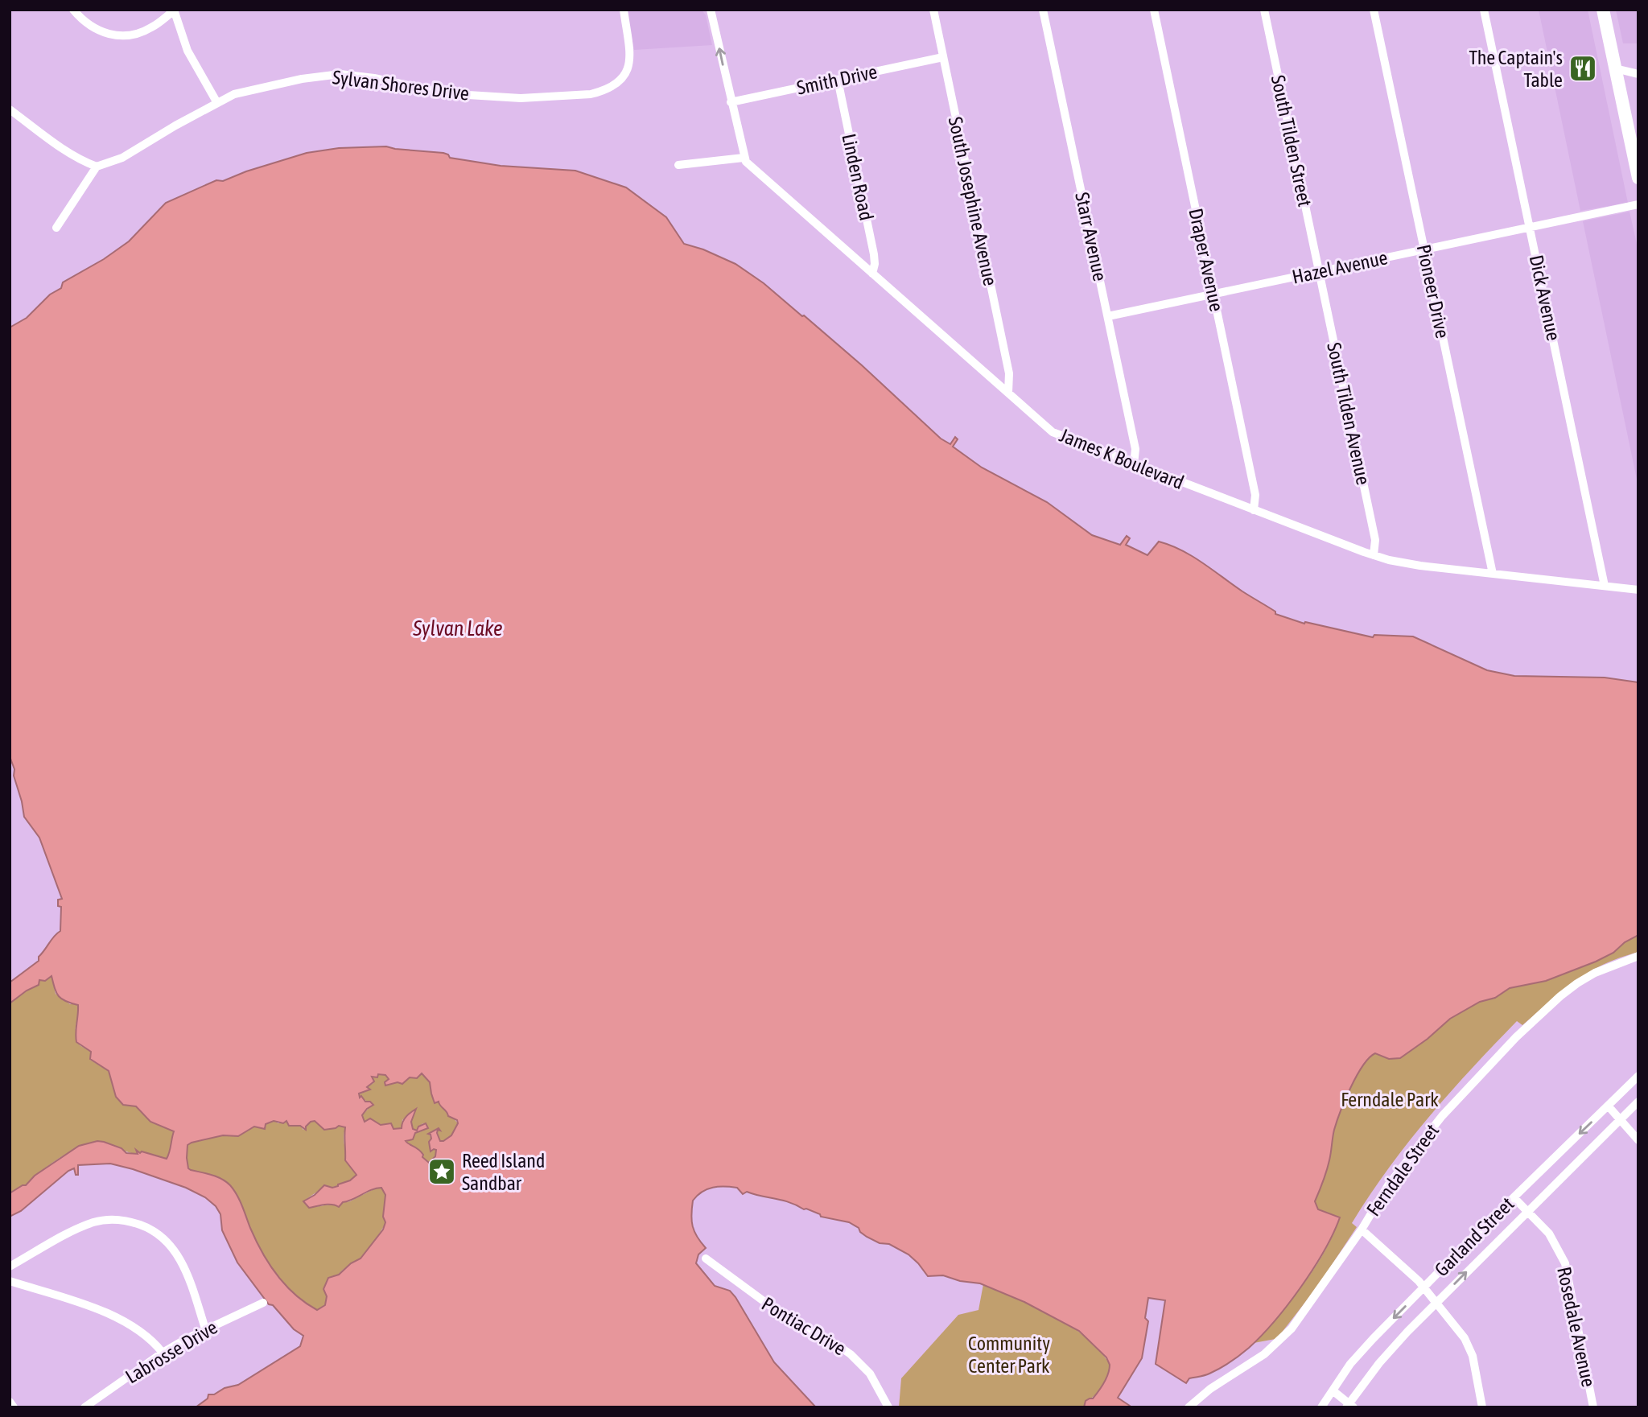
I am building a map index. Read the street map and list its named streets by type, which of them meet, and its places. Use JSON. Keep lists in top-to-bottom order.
{
  "streets": {
    "street": [
      "Smith Drive",
      "Sylvan Shores Drive",
      "South Tilden Street",
      "Linden Road",
      "South Josephine Avenue",
      "Starr Avenue",
      "Draper Avenue",
      "Hazel Avenue",
      "Pioneer Drive",
      "Dick Avenue",
      "South Tilden Avenue",
      "James K Boulevard",
      "Ferndale Street",
      "Garland Street",
      "Pontiac Drive",
      "Rosedale Avenue",
      "Labrosse Drive"
    ]
  },
  "crossings": [
    ["Smith Drive", "Linden Road"],
    ["Smith Drive", "South Josephine Avenue"],
    ["South Tilden Street", "Hazel Avenue"],
    ["South Tilden Street", "South Tilden Avenue"],
    ["Linden Road", "James K Boulevard"],
    ["South Josephine Avenue", "James K Boulevard"],
    ["Starr Avenue", "Hazel Avenue"],
    ["Starr Avenue", "James K Boulevard"],
    ["Draper Avenue", "Hazel Avenue"],
    ["Draper Avenue", "James K Boulevard"],
    ["Hazel Avenue", "Pioneer Drive"],
    ["Hazel Avenue", "Dick Avenue"],
    ["Hazel Avenue", "South Tilden Avenue"],
    ["Pioneer Drive", "James K Boulevard"],
    ["Dick Avenue", "James K Boulevard"],
    ["South Tilden Avenue", "James K Boulevard"],
    ["Garland Street", "Rosedale Avenue"]
  ],
  "water": ["Sylvan Lake"],
  "parks": ["Ferndale Park", "Community Center Park"],
  "places": {
    "restaurant": ["The Captain's Table"],
    "place": ["Reed Island Sandbar"]
  }
}
